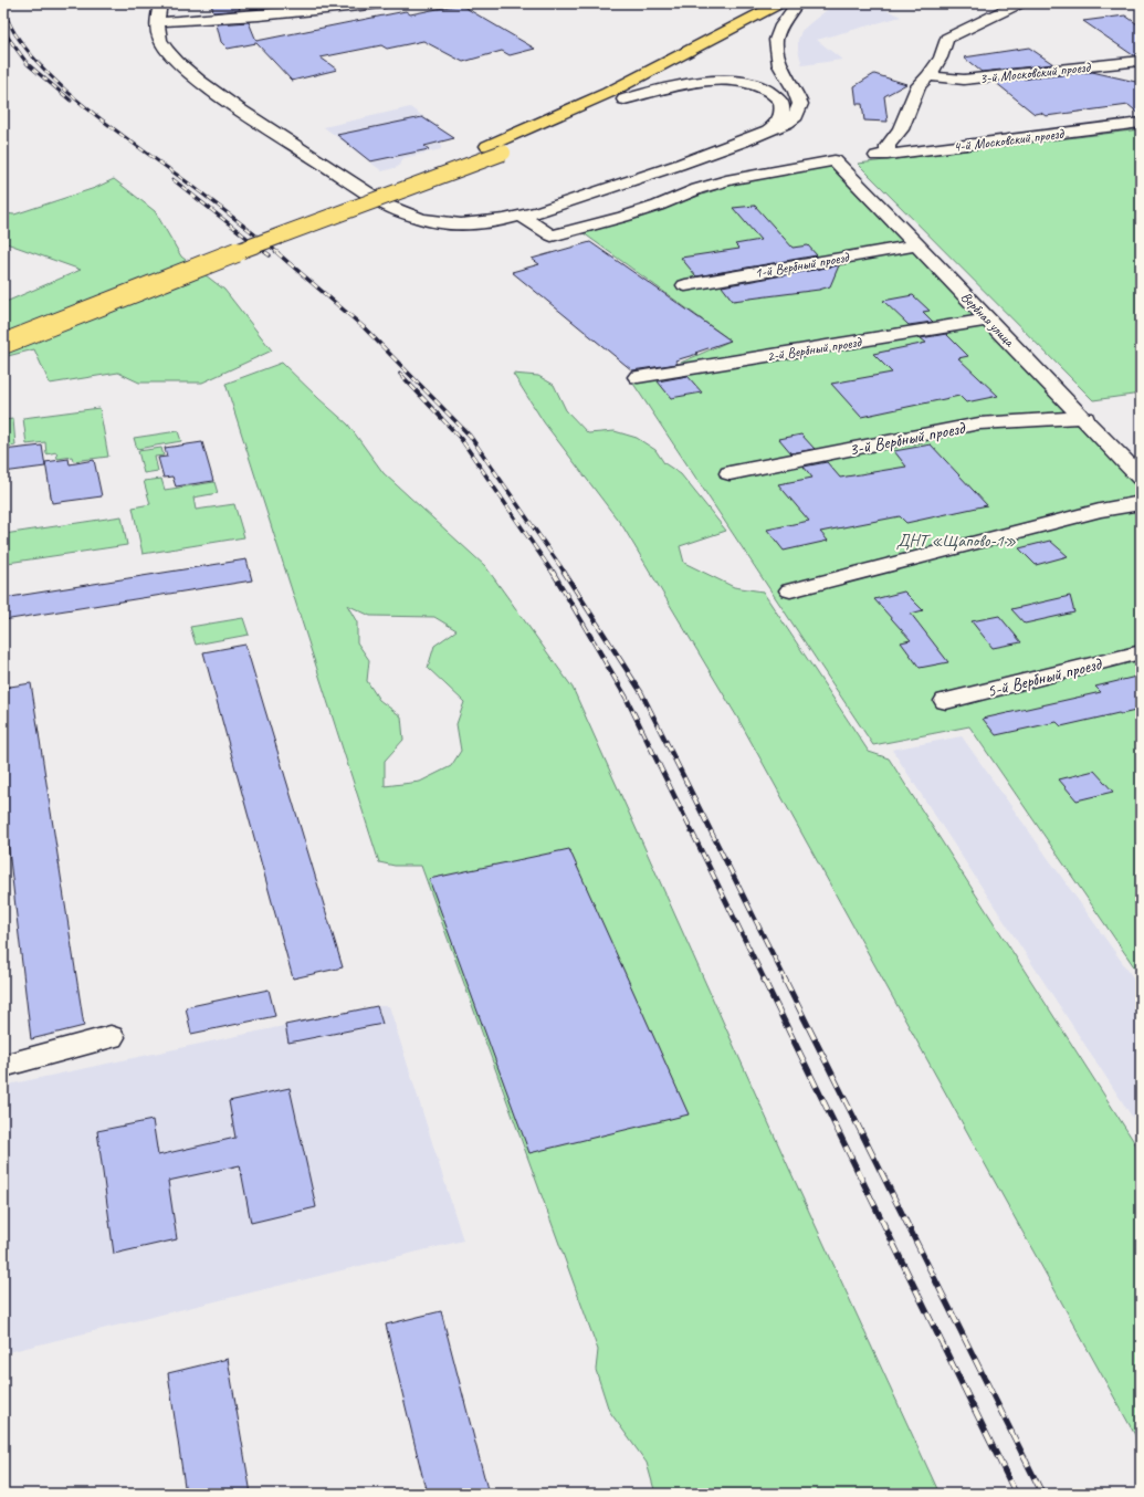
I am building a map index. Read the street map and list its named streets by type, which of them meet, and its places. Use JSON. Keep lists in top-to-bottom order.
{
  "streets": {
    "street": [
      "3-й Московский проезд",
      "4-й Московский проезд",
      "1-й Вербный проезд",
      "Вербная улица",
      "2-й Вербный проезд",
      "3-й Вербный проезд",
      "5-й Вербный проезд"
    ]
  },
  "crossings": [
    ["3-й Московский проезд", "4-й Московский проезд"],
    ["1-й Вербный проезд", "Вербная улица"],
    ["Вербная улица", "2-й Вербный проезд"],
    ["Вербная улица", "3-й Вербный проезд"]
  ],
  "parks": ["ДНТ «Щапово-1»"]
}
